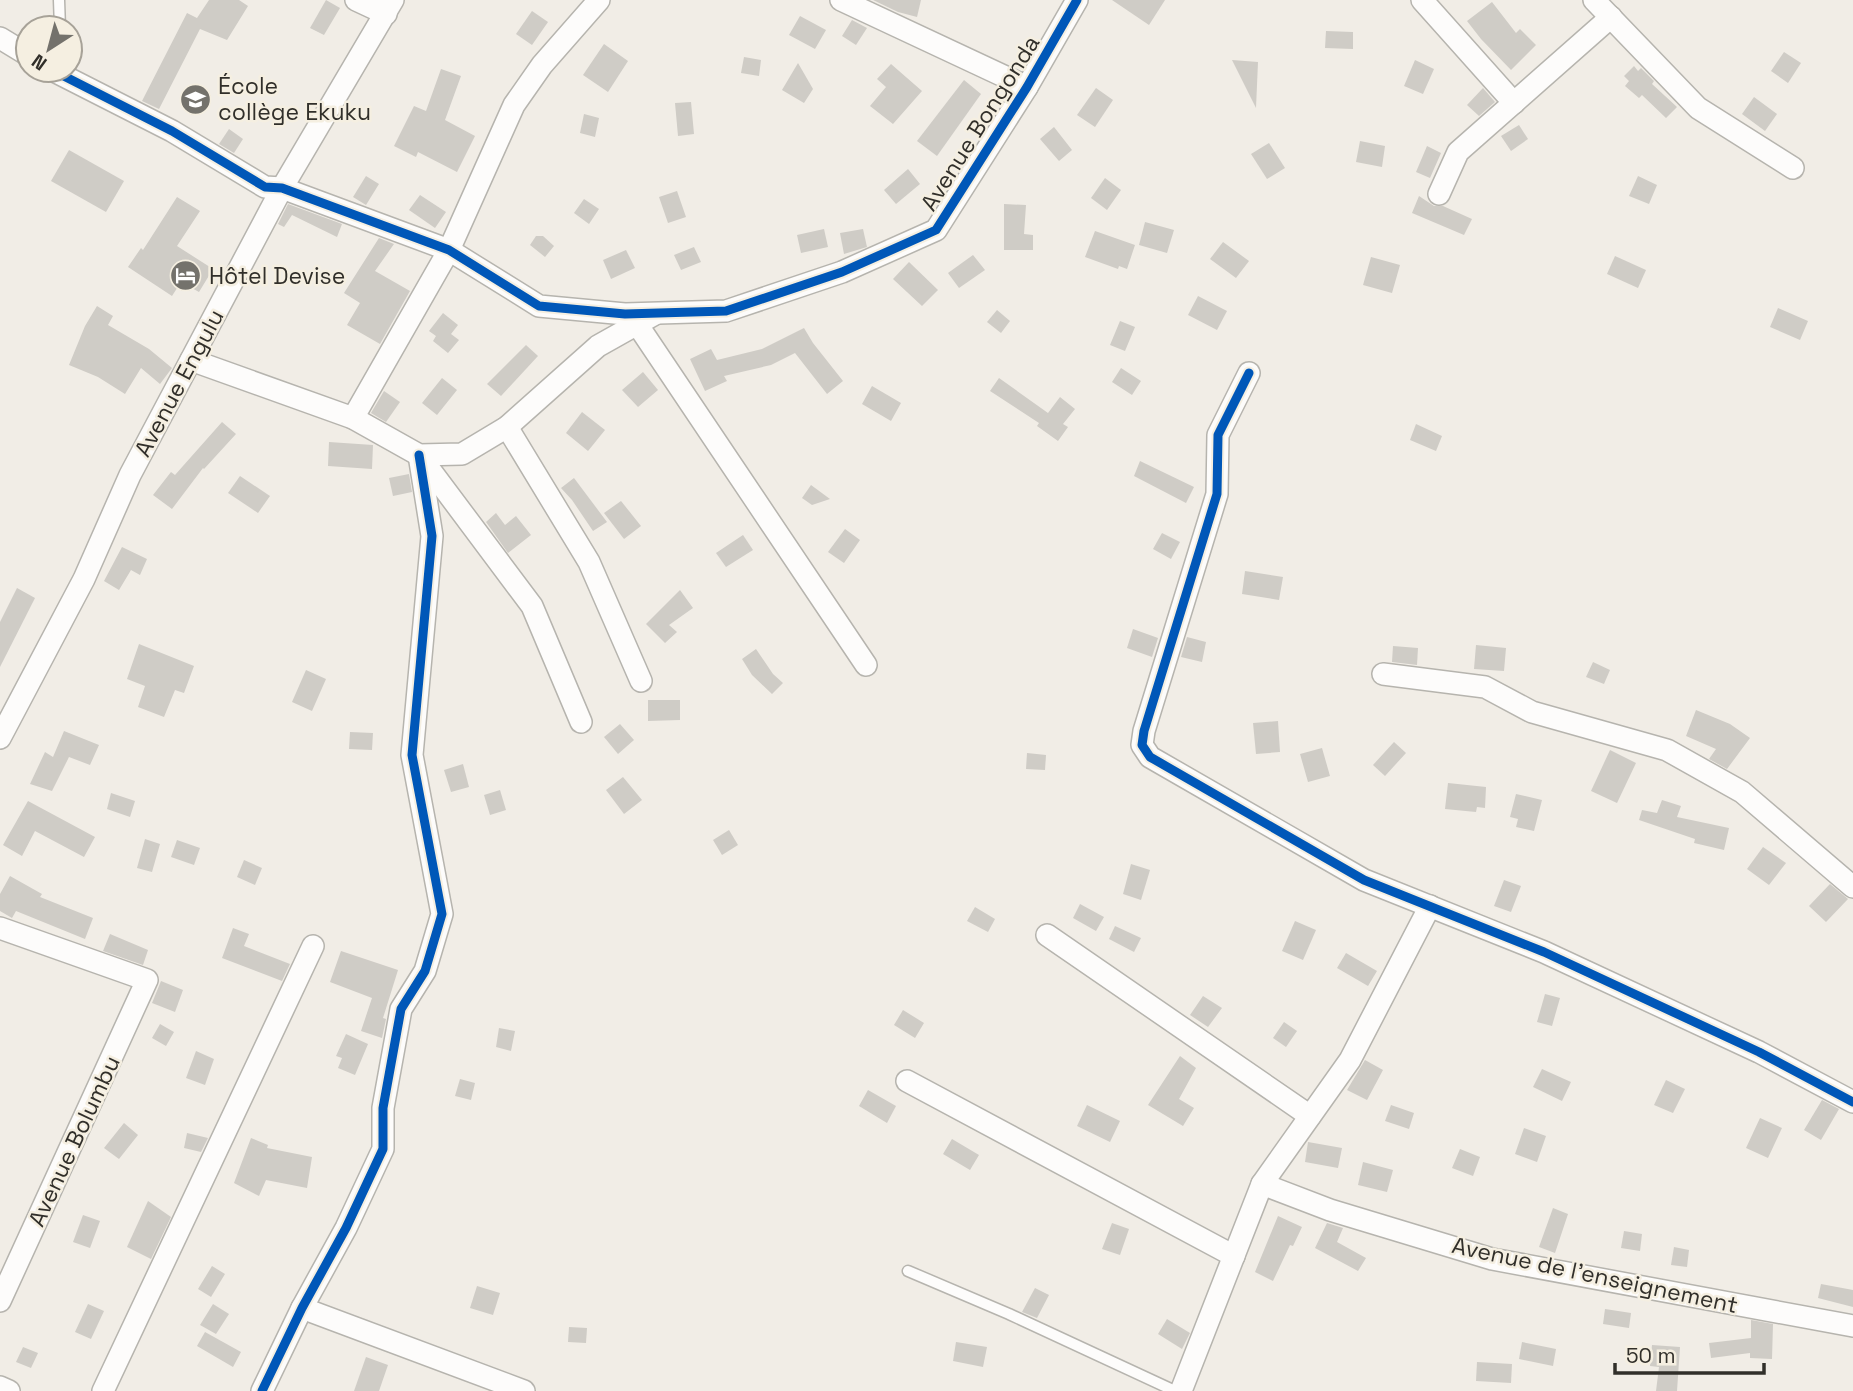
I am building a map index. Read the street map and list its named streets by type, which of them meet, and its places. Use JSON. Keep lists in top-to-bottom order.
{
  "streets": {
    "street": [
      "Avenue Bongonda",
      "Avenue Engulu",
      "Avenue Bolumbu",
      "Avenue de l'enseignement"
    ]
  },
  "places": {
    "school or university": ["École collège Ekuku"],
    "hotel": ["Hôtel Devise"]
  },
  "scale_bar": "50 m",
  "north": "bottom left"
}
